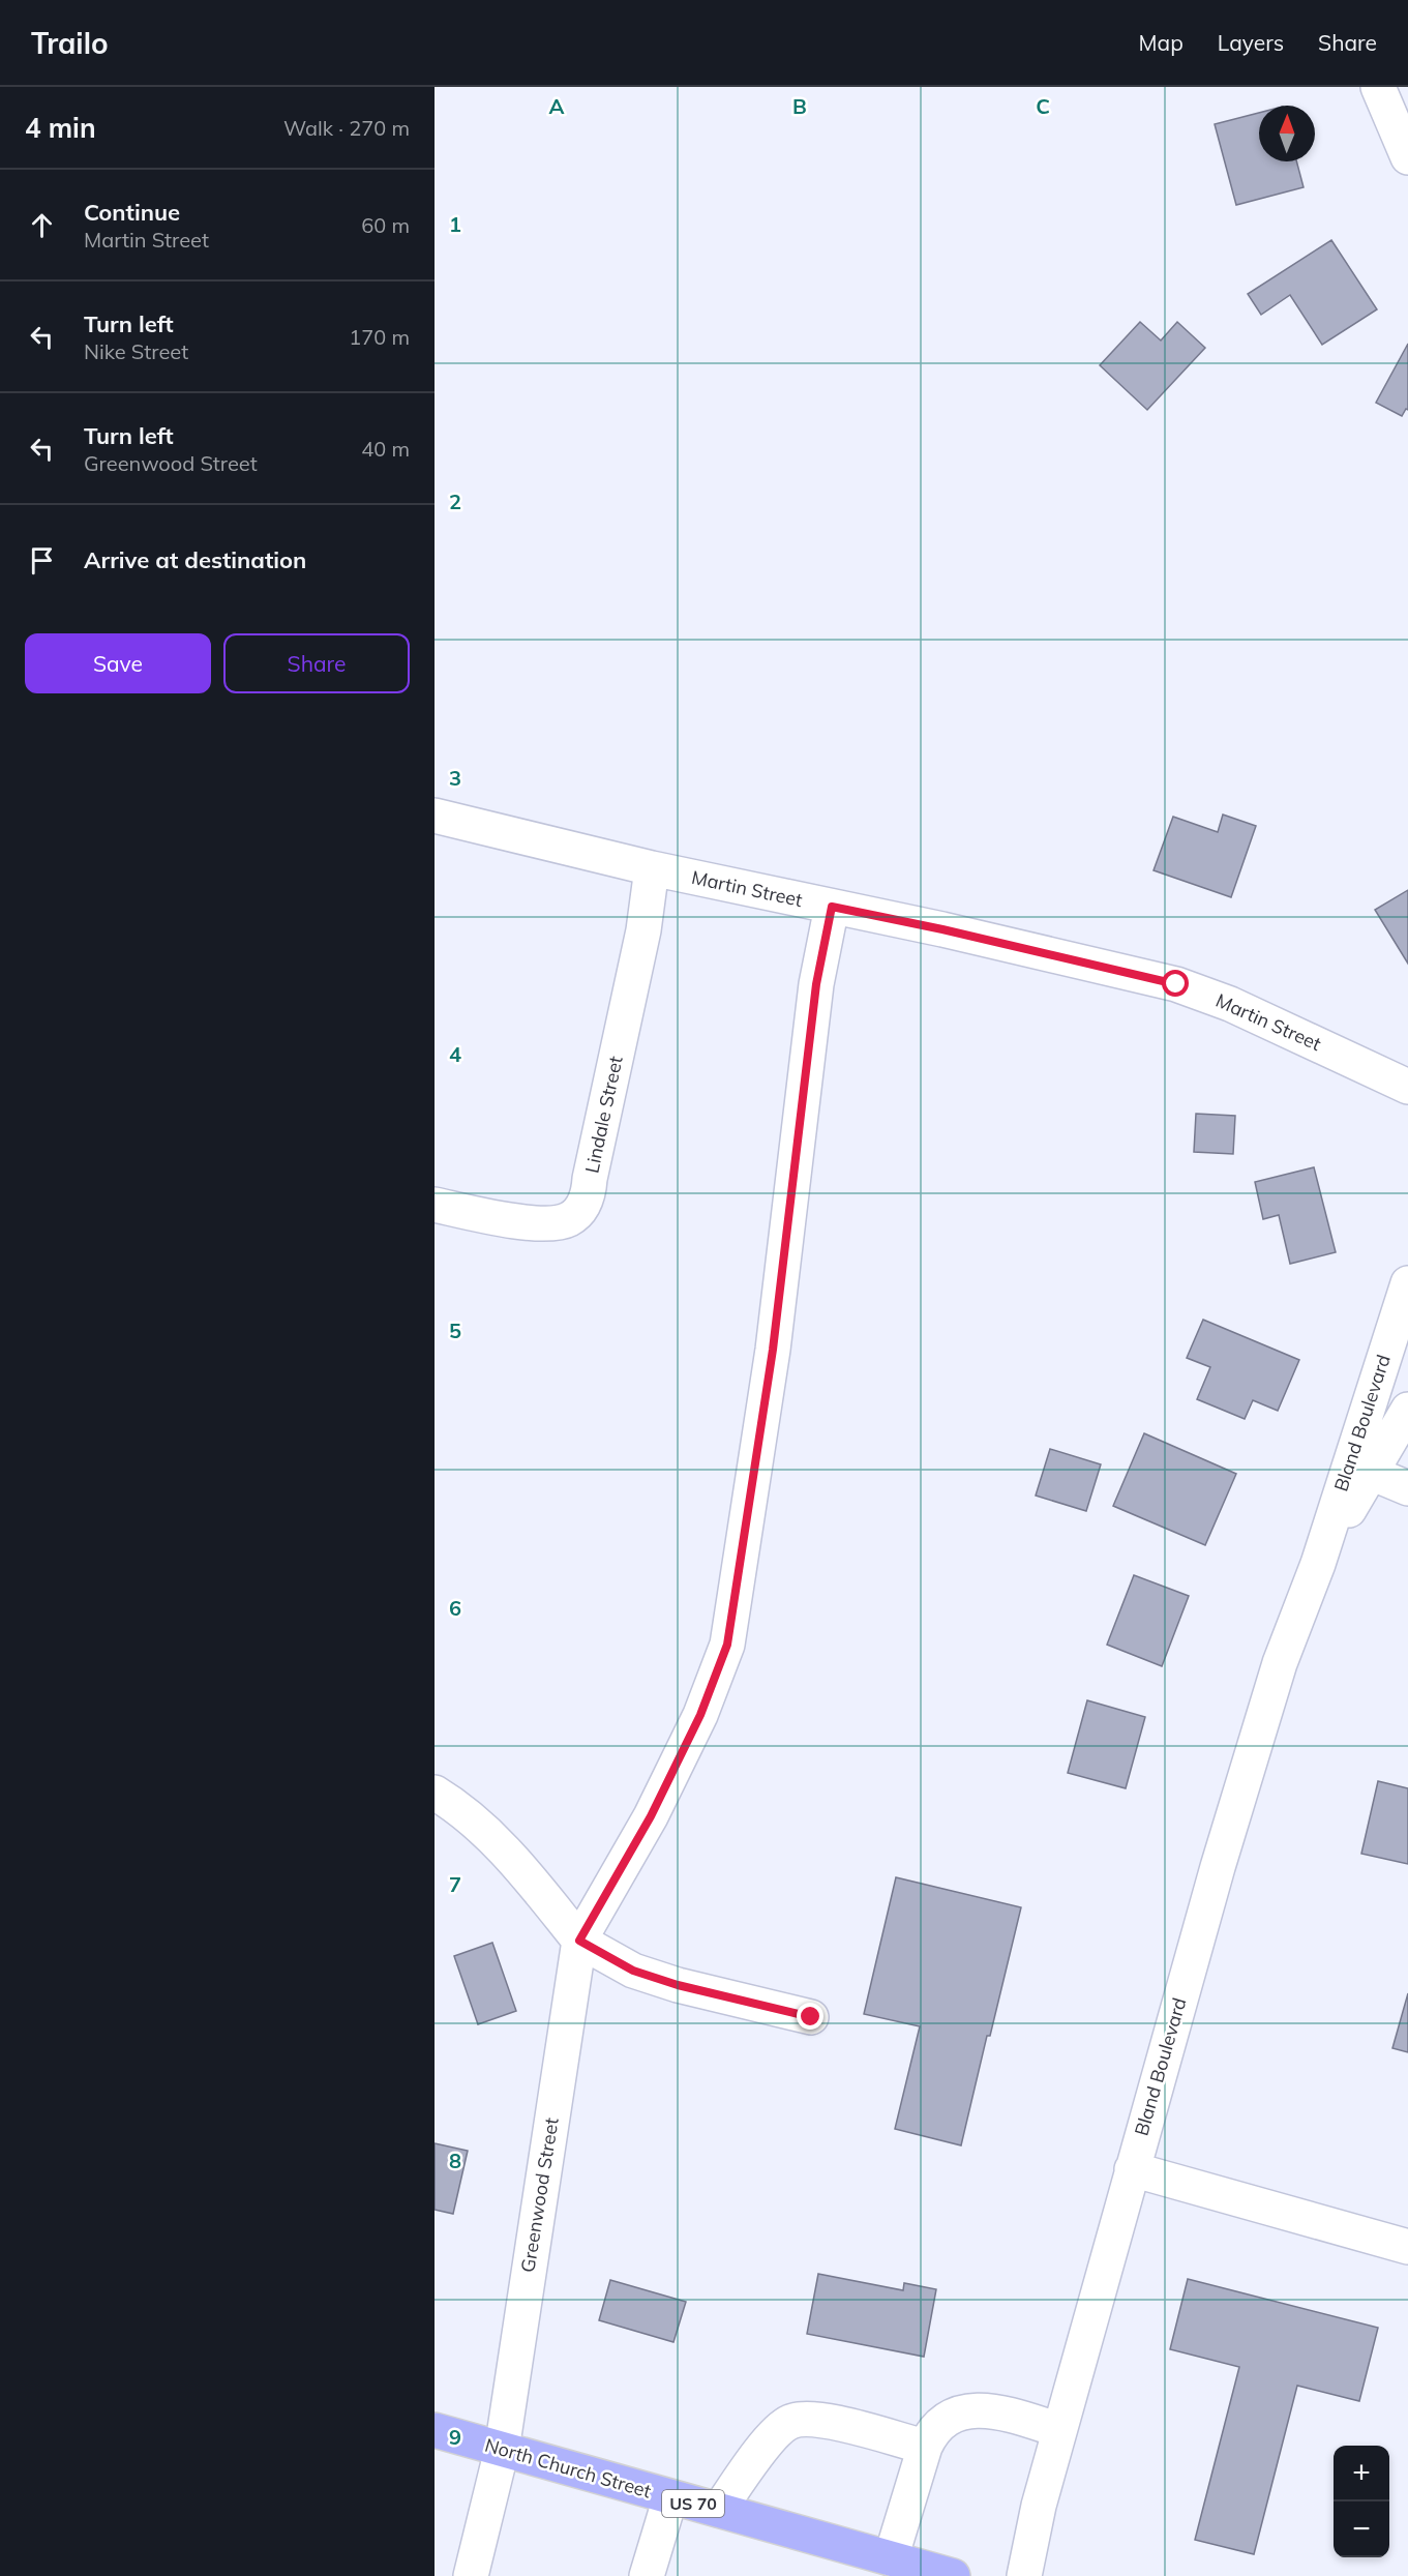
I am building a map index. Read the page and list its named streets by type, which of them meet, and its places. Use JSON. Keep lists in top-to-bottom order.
{
  "streets": {
    "main road": ["North Church Street", "US 70"],
    "street": [
      "Martin Street",
      "Lindale Street",
      "Bland Boulevard",
      "Greenwood Street"
    ]
  },
  "crossings": [
    ["Martin Street", "Lindale Street"],
    ["Greenwood Street", "North Church Street"]
  ],
  "north": "top",
  "page": {
    "header": "Trailo",
    "nav": ["Map", "Layers", "Share"],
    "heading": ["4 min", "Walk · 270 m"],
    "list": [
      ["Continue", "Martin Street", "60 m"],
      ["Turn left", "Nike Street", "170 m"],
      ["Turn left", "Greenwood Street", "40 m"],
      "Arrive at destination"
    ],
    "buttons": ["Save", "Share"],
    "map_buttons": ["+", "−"]
  },
  "grid": {
    "columns": ["A", "B", "C"],
    "rows": [
      "1",
      "2",
      "3",
      "4",
      "5",
      "6",
      "7",
      "8",
      "9"
    ]
  }
}
